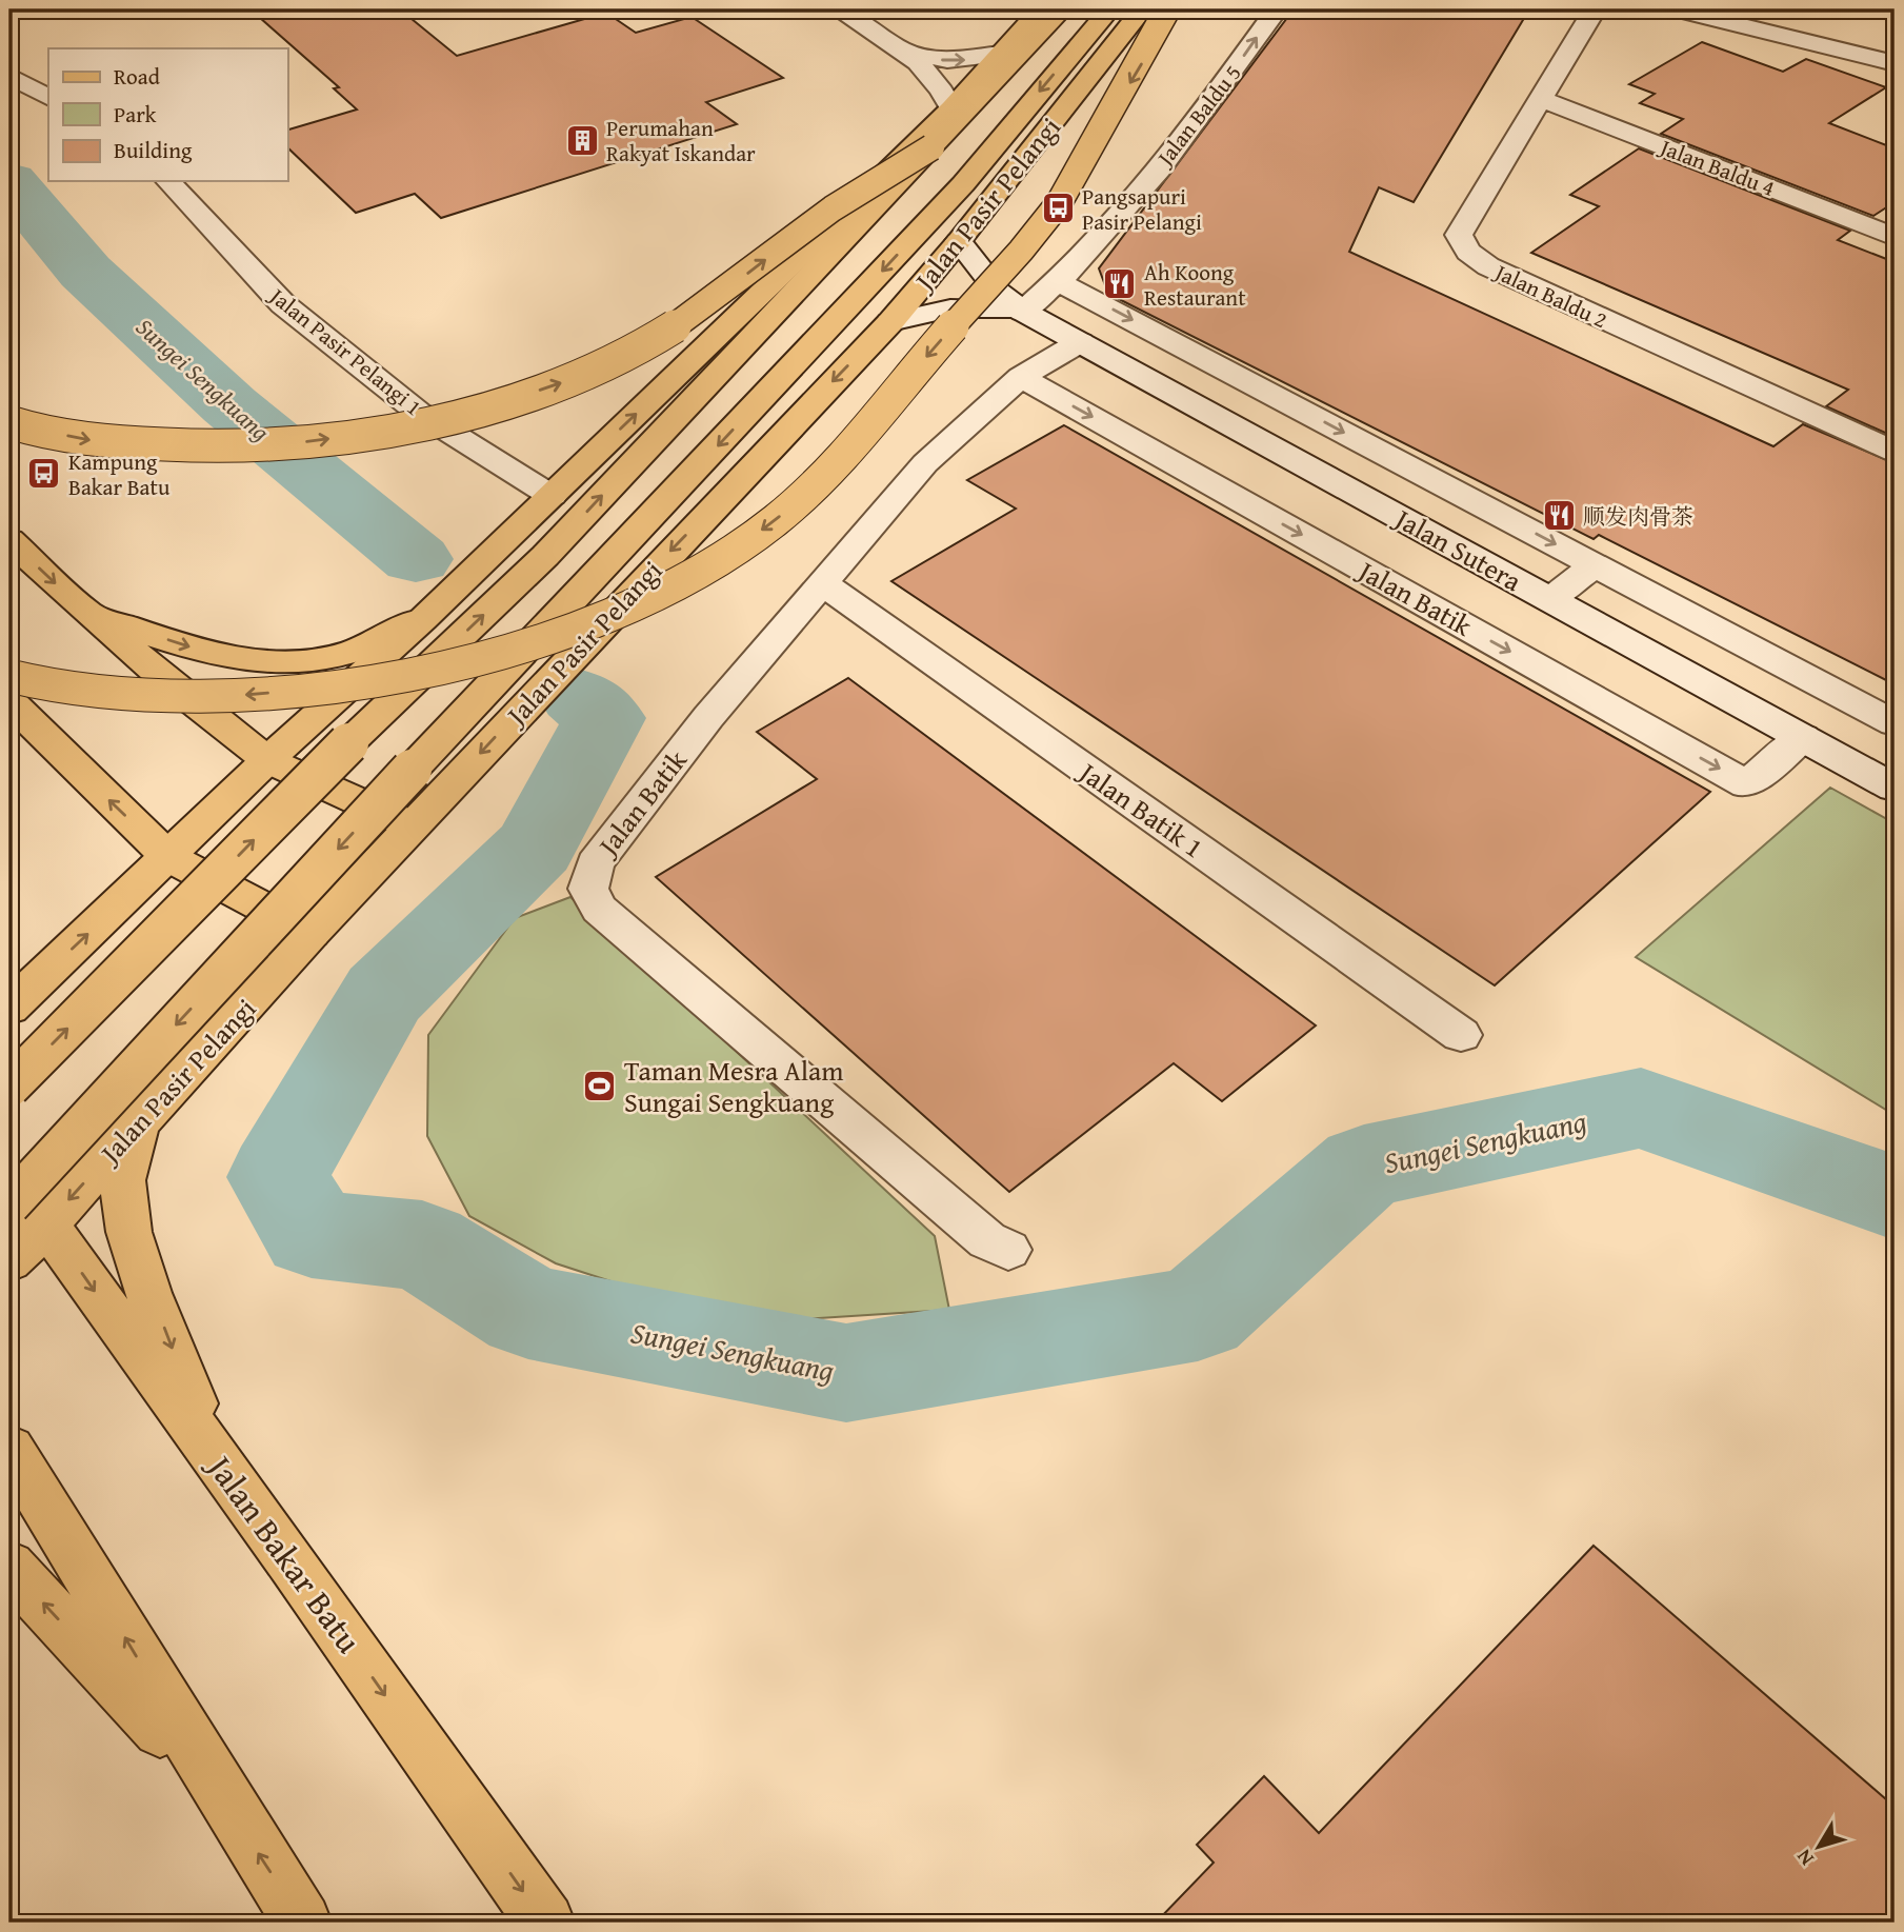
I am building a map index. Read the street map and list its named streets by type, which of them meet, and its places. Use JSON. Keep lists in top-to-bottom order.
{
  "streets": {
    "main road": ["Jalan Pasir Pelangi", "Jalan Bakar Batu"],
    "street": [
      "Jalan Baldu 5",
      "Jalan Baldu 4",
      "Jalan Baldu 2",
      "Jalan Pasir Pelangi 1",
      "Jalan Sutera",
      "Jalan Batik",
      "Jalan Batik 1"
    ]
  },
  "crossings": [
    ["Jalan Baldu 5", "Jalan Sutera"],
    ["Jalan Baldu 4", "Jalan Baldu 2"],
    ["Jalan Pasir Pelangi", "Jalan Sutera"],
    ["Jalan Pasir Pelangi", "Jalan Bakar Batu"],
    ["Jalan Sutera", "Jalan Batik"],
    ["Jalan Batik", "Jalan Batik 1"]
  ],
  "one_way": ["Jalan Baldu 5"],
  "water": ["Sungei Sengkuang"],
  "places": {
    "building": ["Perumahan Rakyat Iskandar"],
    "bus stop": ["Pangsapuri Pasir Pelangi", "Kampung Bakar Batu"],
    "restaurant": ["Ah Koong Restaurant", "顺发肉骨茶"],
    "sports": ["Taman Mesra Alam Sungai Sengkuang"]
  },
  "legend": ["Road", "Park", "Building"],
  "north": "bottom left"
}
